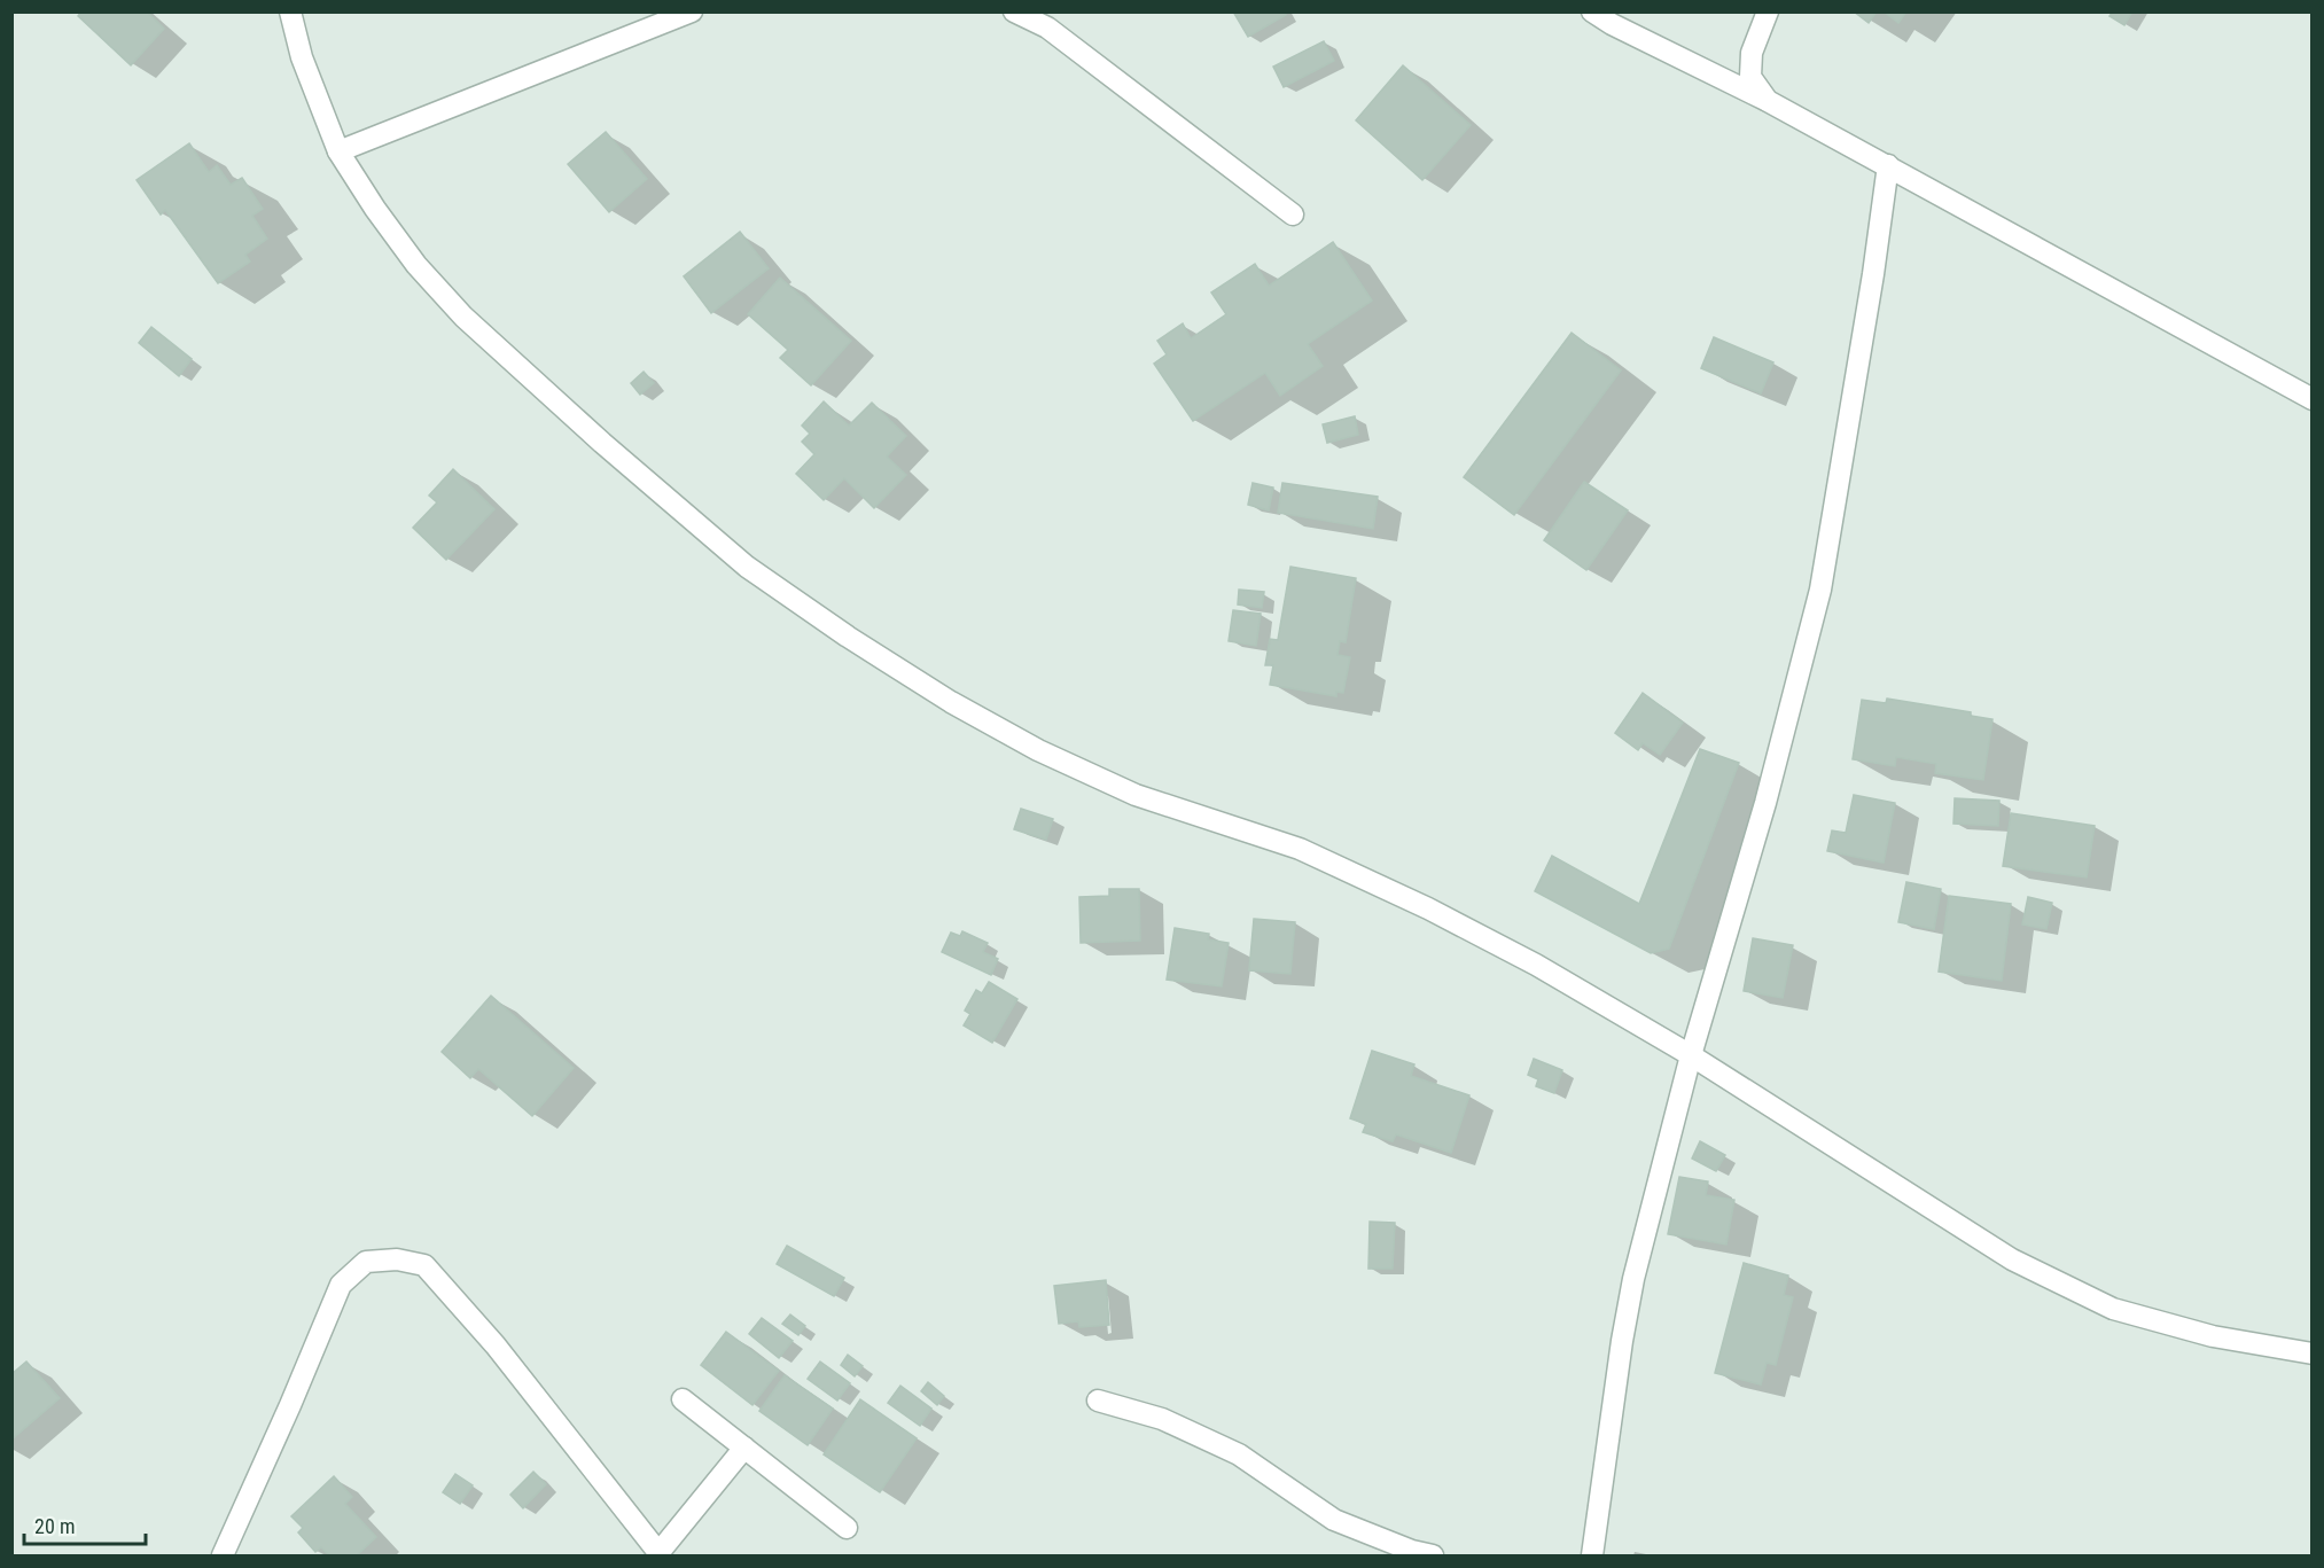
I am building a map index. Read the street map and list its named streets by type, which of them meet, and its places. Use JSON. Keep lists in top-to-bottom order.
{
  "scale_bar": "20 m"
}
